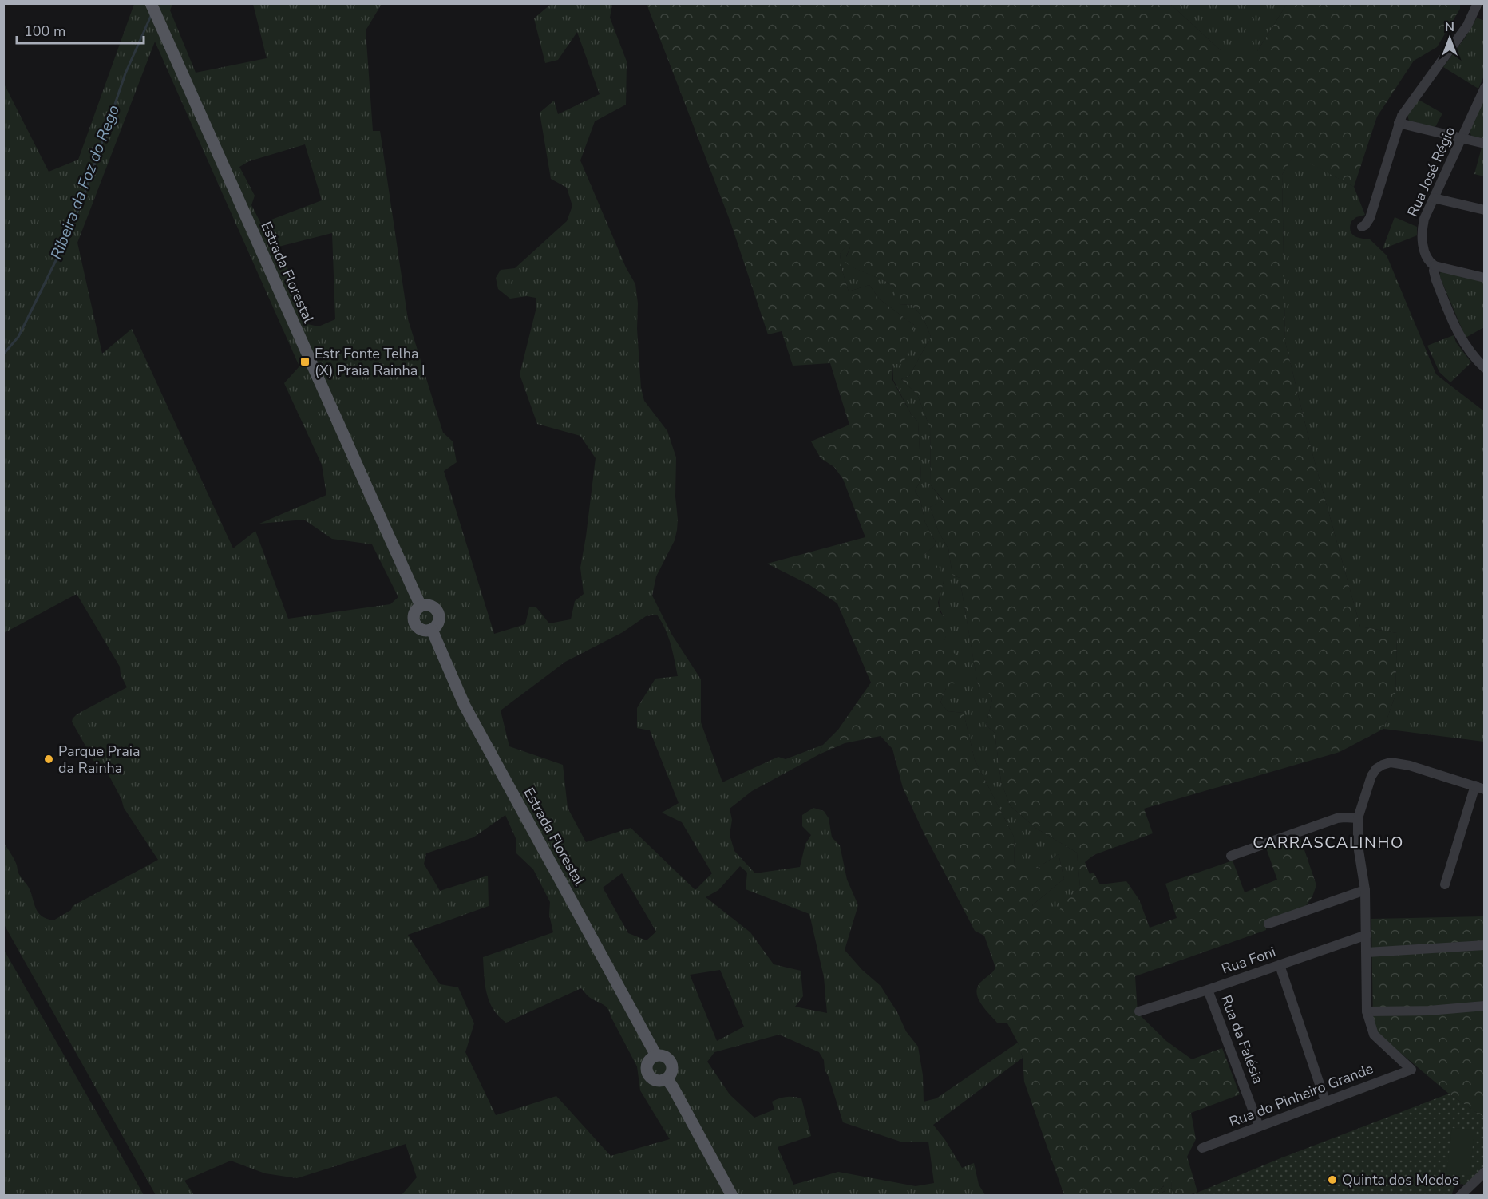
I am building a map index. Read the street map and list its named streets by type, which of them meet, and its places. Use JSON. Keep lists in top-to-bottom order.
{
  "streets": {
    "main road": ["Estrada Florestal"],
    "street": [
      "Rua José Régio",
      "Rua Foni",
      "Rua da Falésia",
      "Rua do Pinheiro Grande"
    ]
  },
  "crossings": [
    ["Rua Foni", "Rua da Falésia"],
    ["Rua da Falésia", "Rua do Pinheiro Grande"]
  ],
  "districts": ["CARRASCALINHO"],
  "water": ["Ribeira da Foz do Rego"],
  "places": {
    "transit": ["Estr Fonte Telha (X) Praia Rainha I"],
    "other": ["Parque Praia da Rainha", "Quinta dos Medos"]
  },
  "scale_bar": "100 m",
  "north": "top"
}
